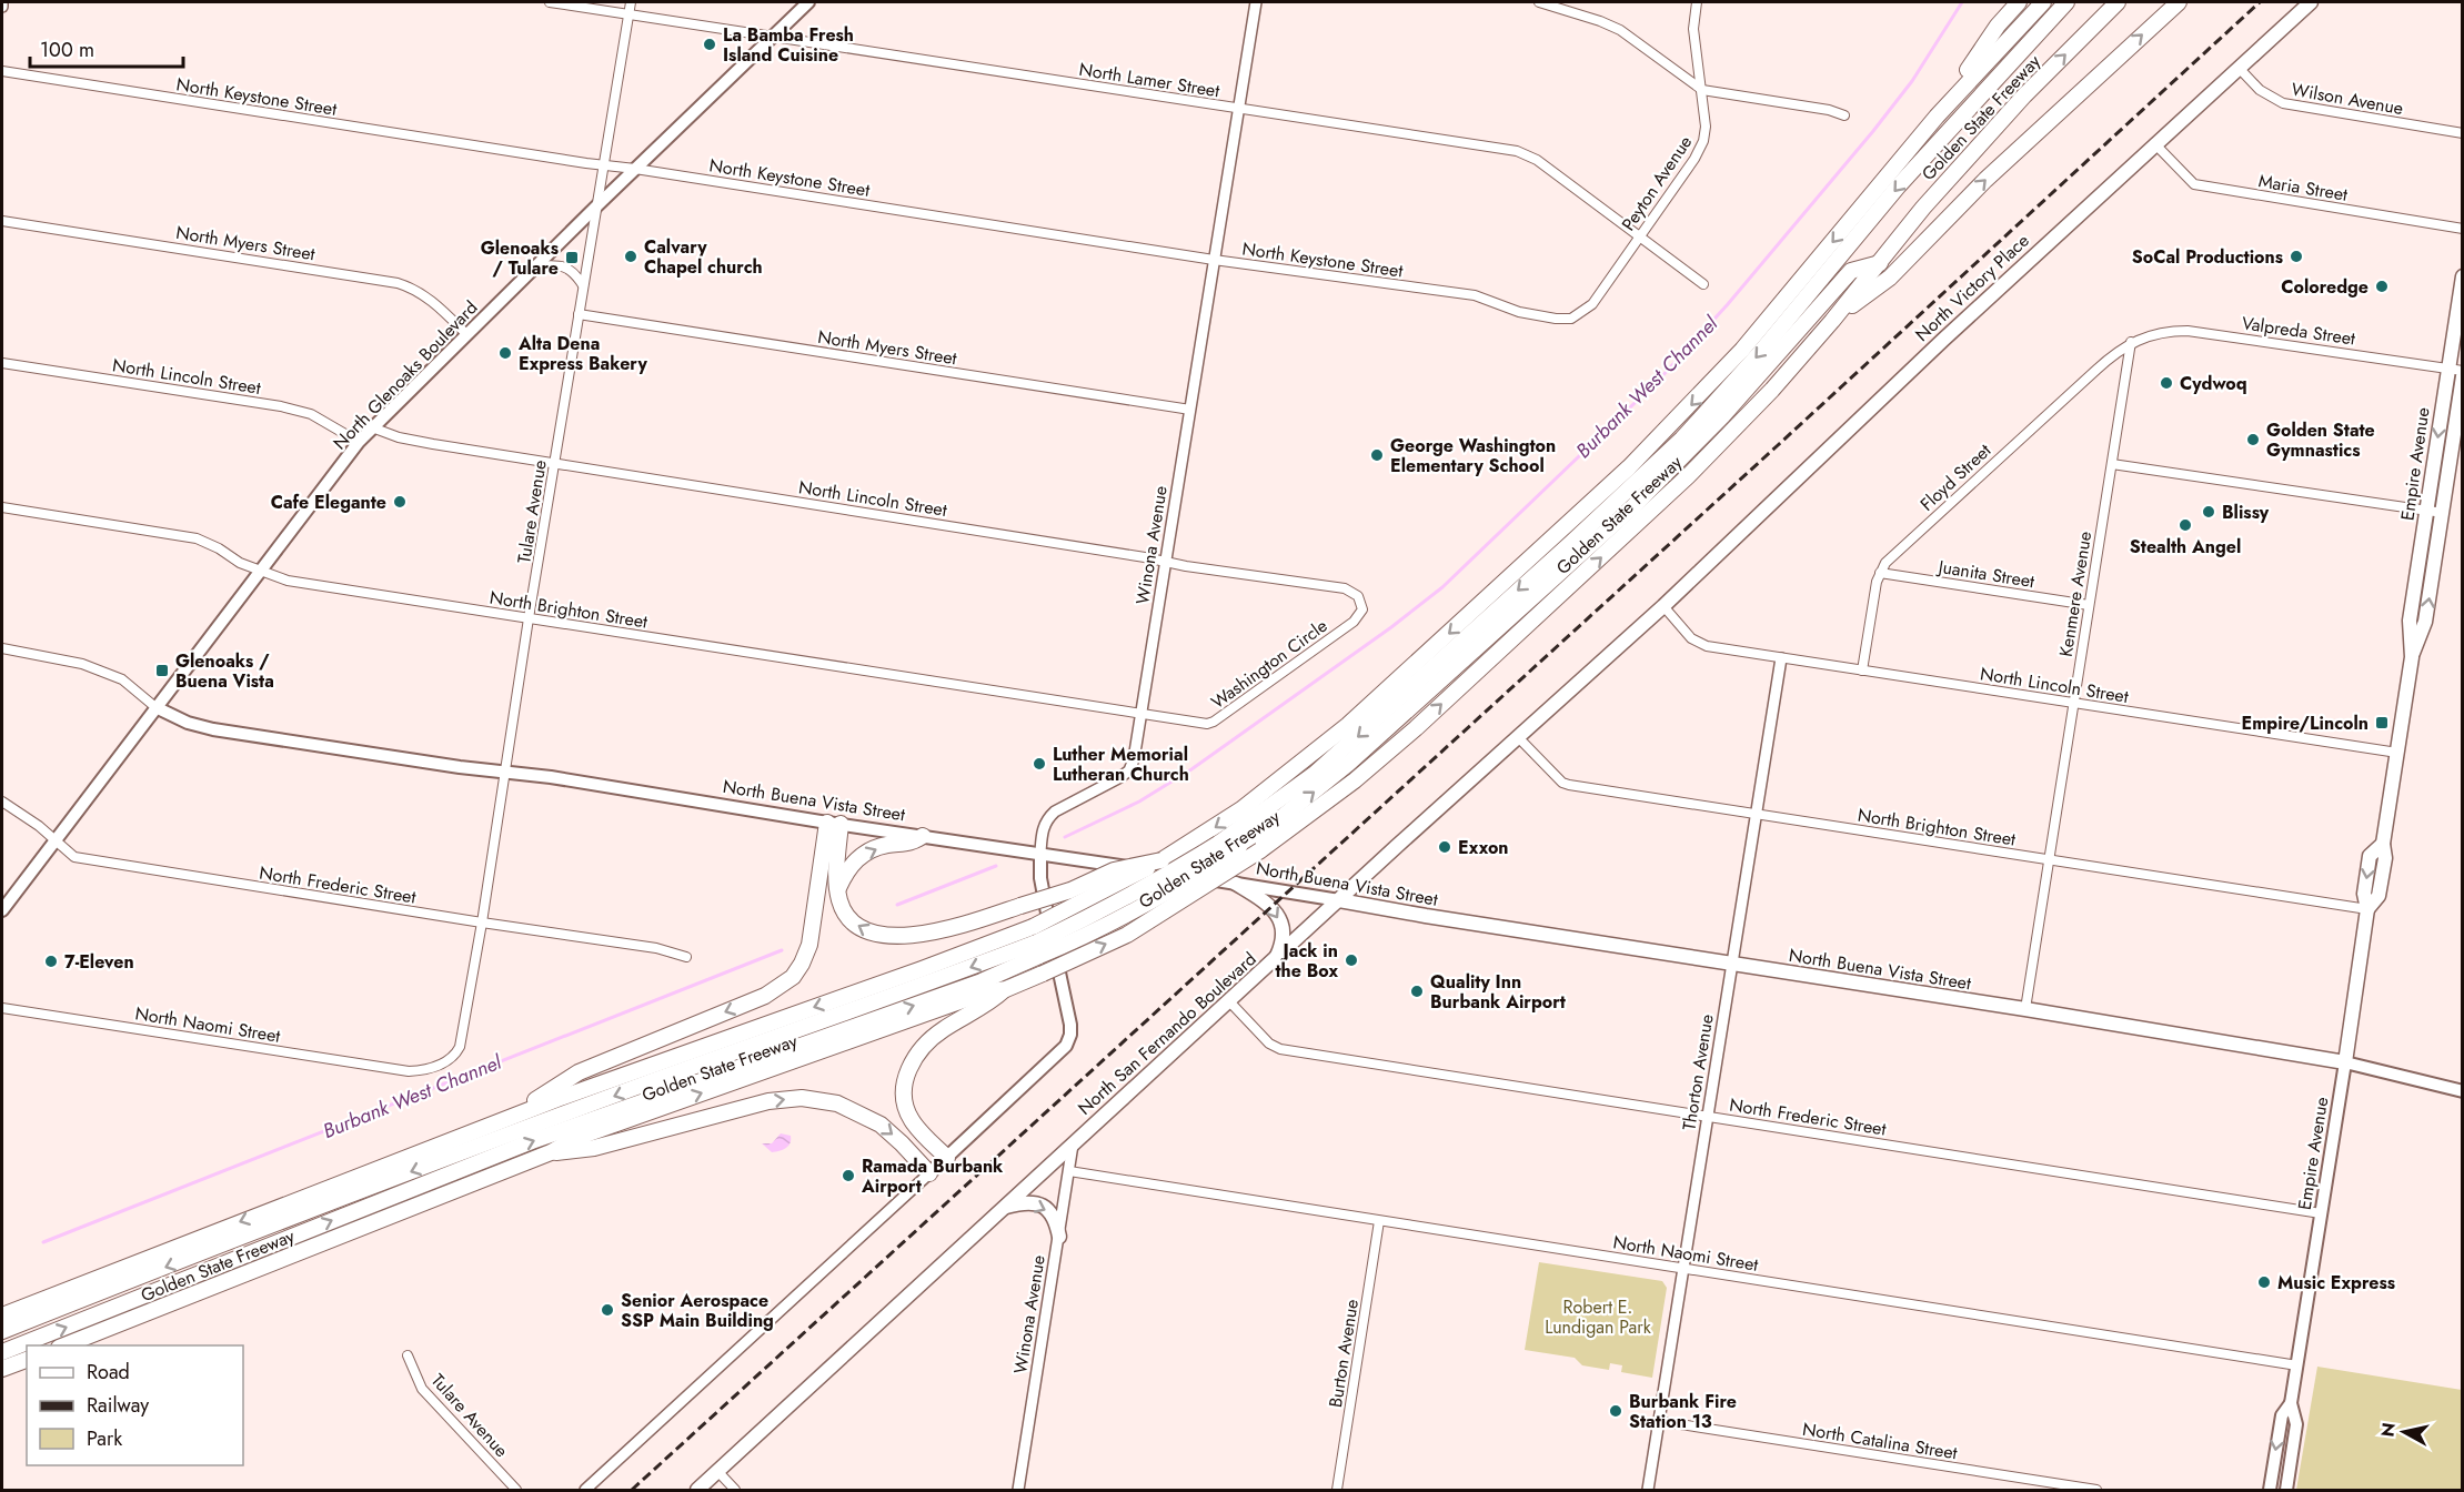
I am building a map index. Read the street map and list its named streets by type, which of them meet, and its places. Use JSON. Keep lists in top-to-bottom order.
{
  "streets": {
    "highway": ["Golden State Freeway"],
    "main road": [
      "North Victory Place",
      "North Glenoaks Boulevard",
      "Empire Avenue",
      "Winona Avenue",
      "North Buena Vista Street",
      "North San Fernando Boulevard"
    ],
    "street": [
      "North Lamer Street",
      "North Keystone Street",
      "Wilson Avenue",
      "Peyton Avenue",
      "Maria Street",
      "North Myers Street",
      "Valpreda Street",
      "North Lincoln Street",
      "Floyd Street",
      "Tulare Avenue",
      "Juanita Street",
      "Kenmere Avenue",
      "North Brighton Street",
      "Washington Circle",
      "North Frederic Street",
      "North Naomi Street",
      "Thorton Avenue",
      "Burton Avenue",
      "North Catalina Street"
    ]
  },
  "crossings": [
    ["North Lamer Street", "Peyton Avenue"],
    ["North Lamer Street", "North Glenoaks Boulevard"],
    ["North Lamer Street", "Tulare Avenue"],
    ["North Lamer Street", "Winona Avenue"],
    ["North Keystone Street", "Peyton Avenue"],
    ["North Keystone Street", "North Glenoaks Boulevard"],
    ["North Keystone Street", "Tulare Avenue"],
    ["North Keystone Street", "Winona Avenue"],
    ["Wilson Avenue", "North Victory Place"],
    ["Maria Street", "North Victory Place"],
    ["North Myers Street", "North Glenoaks Boulevard"],
    ["North Myers Street", "Tulare Avenue"],
    ["North Myers Street", "Winona Avenue"],
    ["North Victory Place", "North Lincoln Street"],
    ["North Victory Place", "North San Fernando Boulevard"],
    ["Valpreda Street", "Empire Avenue"],
    ["Valpreda Street", "Floyd Street"],
    ["Valpreda Street", "Kenmere Avenue"],
    ["North Glenoaks Boulevard", "North Lincoln Street"],
    ["North Glenoaks Boulevard", "Tulare Avenue"],
    ["North Glenoaks Boulevard", "North Brighton Street"],
    ["North Glenoaks Boulevard", "North Buena Vista Street"],
    ["North Glenoaks Boulevard", "North Frederic Street"],
    ["North Lincoln Street", "Empire Avenue"],
    ["North Lincoln Street", "Floyd Street"],
    ["North Lincoln Street", "Tulare Avenue"],
    ["North Lincoln Street", "Winona Avenue"],
    ["North Lincoln Street", "Kenmere Avenue"],
    ["North Lincoln Street", "Washington Circle"],
    ["North Lincoln Street", "North San Fernando Boulevard"],
    ["North Lincoln Street", "Thorton Avenue"],
    ["Empire Avenue", "North Brighton Street"],
    ["Empire Avenue", "North Buena Vista Street"],
    ["Empire Avenue", "North Frederic Street"],
    ["Empire Avenue", "North Naomi Street"],
    ["Floyd Street", "Juanita Street"],
    ["Floyd Street", "Kenmere Avenue"],
    ["Tulare Avenue", "North Brighton Street"],
    ["Tulare Avenue", "North Buena Vista Street"],
    ["Tulare Avenue", "North Frederic Street"],
    ["Tulare Avenue", "North Naomi Street"],
    ["Winona Avenue", "North Brighton Street"],
    ["Winona Avenue", "Washington Circle"],
    ["Winona Avenue", "North Buena Vista Street"],
    ["Winona Avenue", "North Naomi Street"],
    ["Winona Avenue", "North San Fernando Boulevard"],
    ["Juanita Street", "Kenmere Avenue"],
    ["Kenmere Avenue", "North Brighton Street"],
    ["Kenmere Avenue", "North Buena Vista Street"],
    ["North Brighton Street", "Washington Circle"],
    ["North Brighton Street", "North San Fernando Boulevard"],
    ["North Brighton Street", "Thorton Avenue"],
    ["North Buena Vista Street", "North San Fernando Boulevard"],
    ["North Buena Vista Street", "Thorton Avenue"],
    ["North Frederic Street", "North San Fernando Boulevard"],
    ["North Frederic Street", "Thorton Avenue"],
    ["North Naomi Street", "Thorton Avenue"],
    ["North Naomi Street", "Burton Avenue"],
    ["Thorton Avenue", "North Catalina Street"]
  ],
  "water": ["Burbank West Channel"],
  "parks": ["Robert E. Lundigan Park"],
  "places": {
    "other": [
      "La Bamba Fresh Island Cuisine",
      "Calvary Chapel church",
      "SoCal Productions",
      "Coloredge",
      "Alta Dena Express Bakery",
      "Cydwoq",
      "Golden State Gymnastics",
      "George Washington Elementary School",
      "Cafe Elegante",
      "Blissy",
      "Stealth Angel",
      "Luther Memorial Lutheran Church",
      "Exxon",
      "Jack in the Box",
      "7-Eleven",
      "Quality Inn Burbank Airport",
      "Ramada Burbank Airport",
      "Music Express",
      "Senior Aerospace SSP Main Building",
      "Burbank Fire Station 13"
    ],
    "transit": ["Glenoaks / Tulare", "Glenoaks / Buena Vista", "Empire/Lincoln"]
  },
  "legend": ["Road", "Railway", "Park"],
  "scale_bar": "100 m",
  "north": "left"
}
